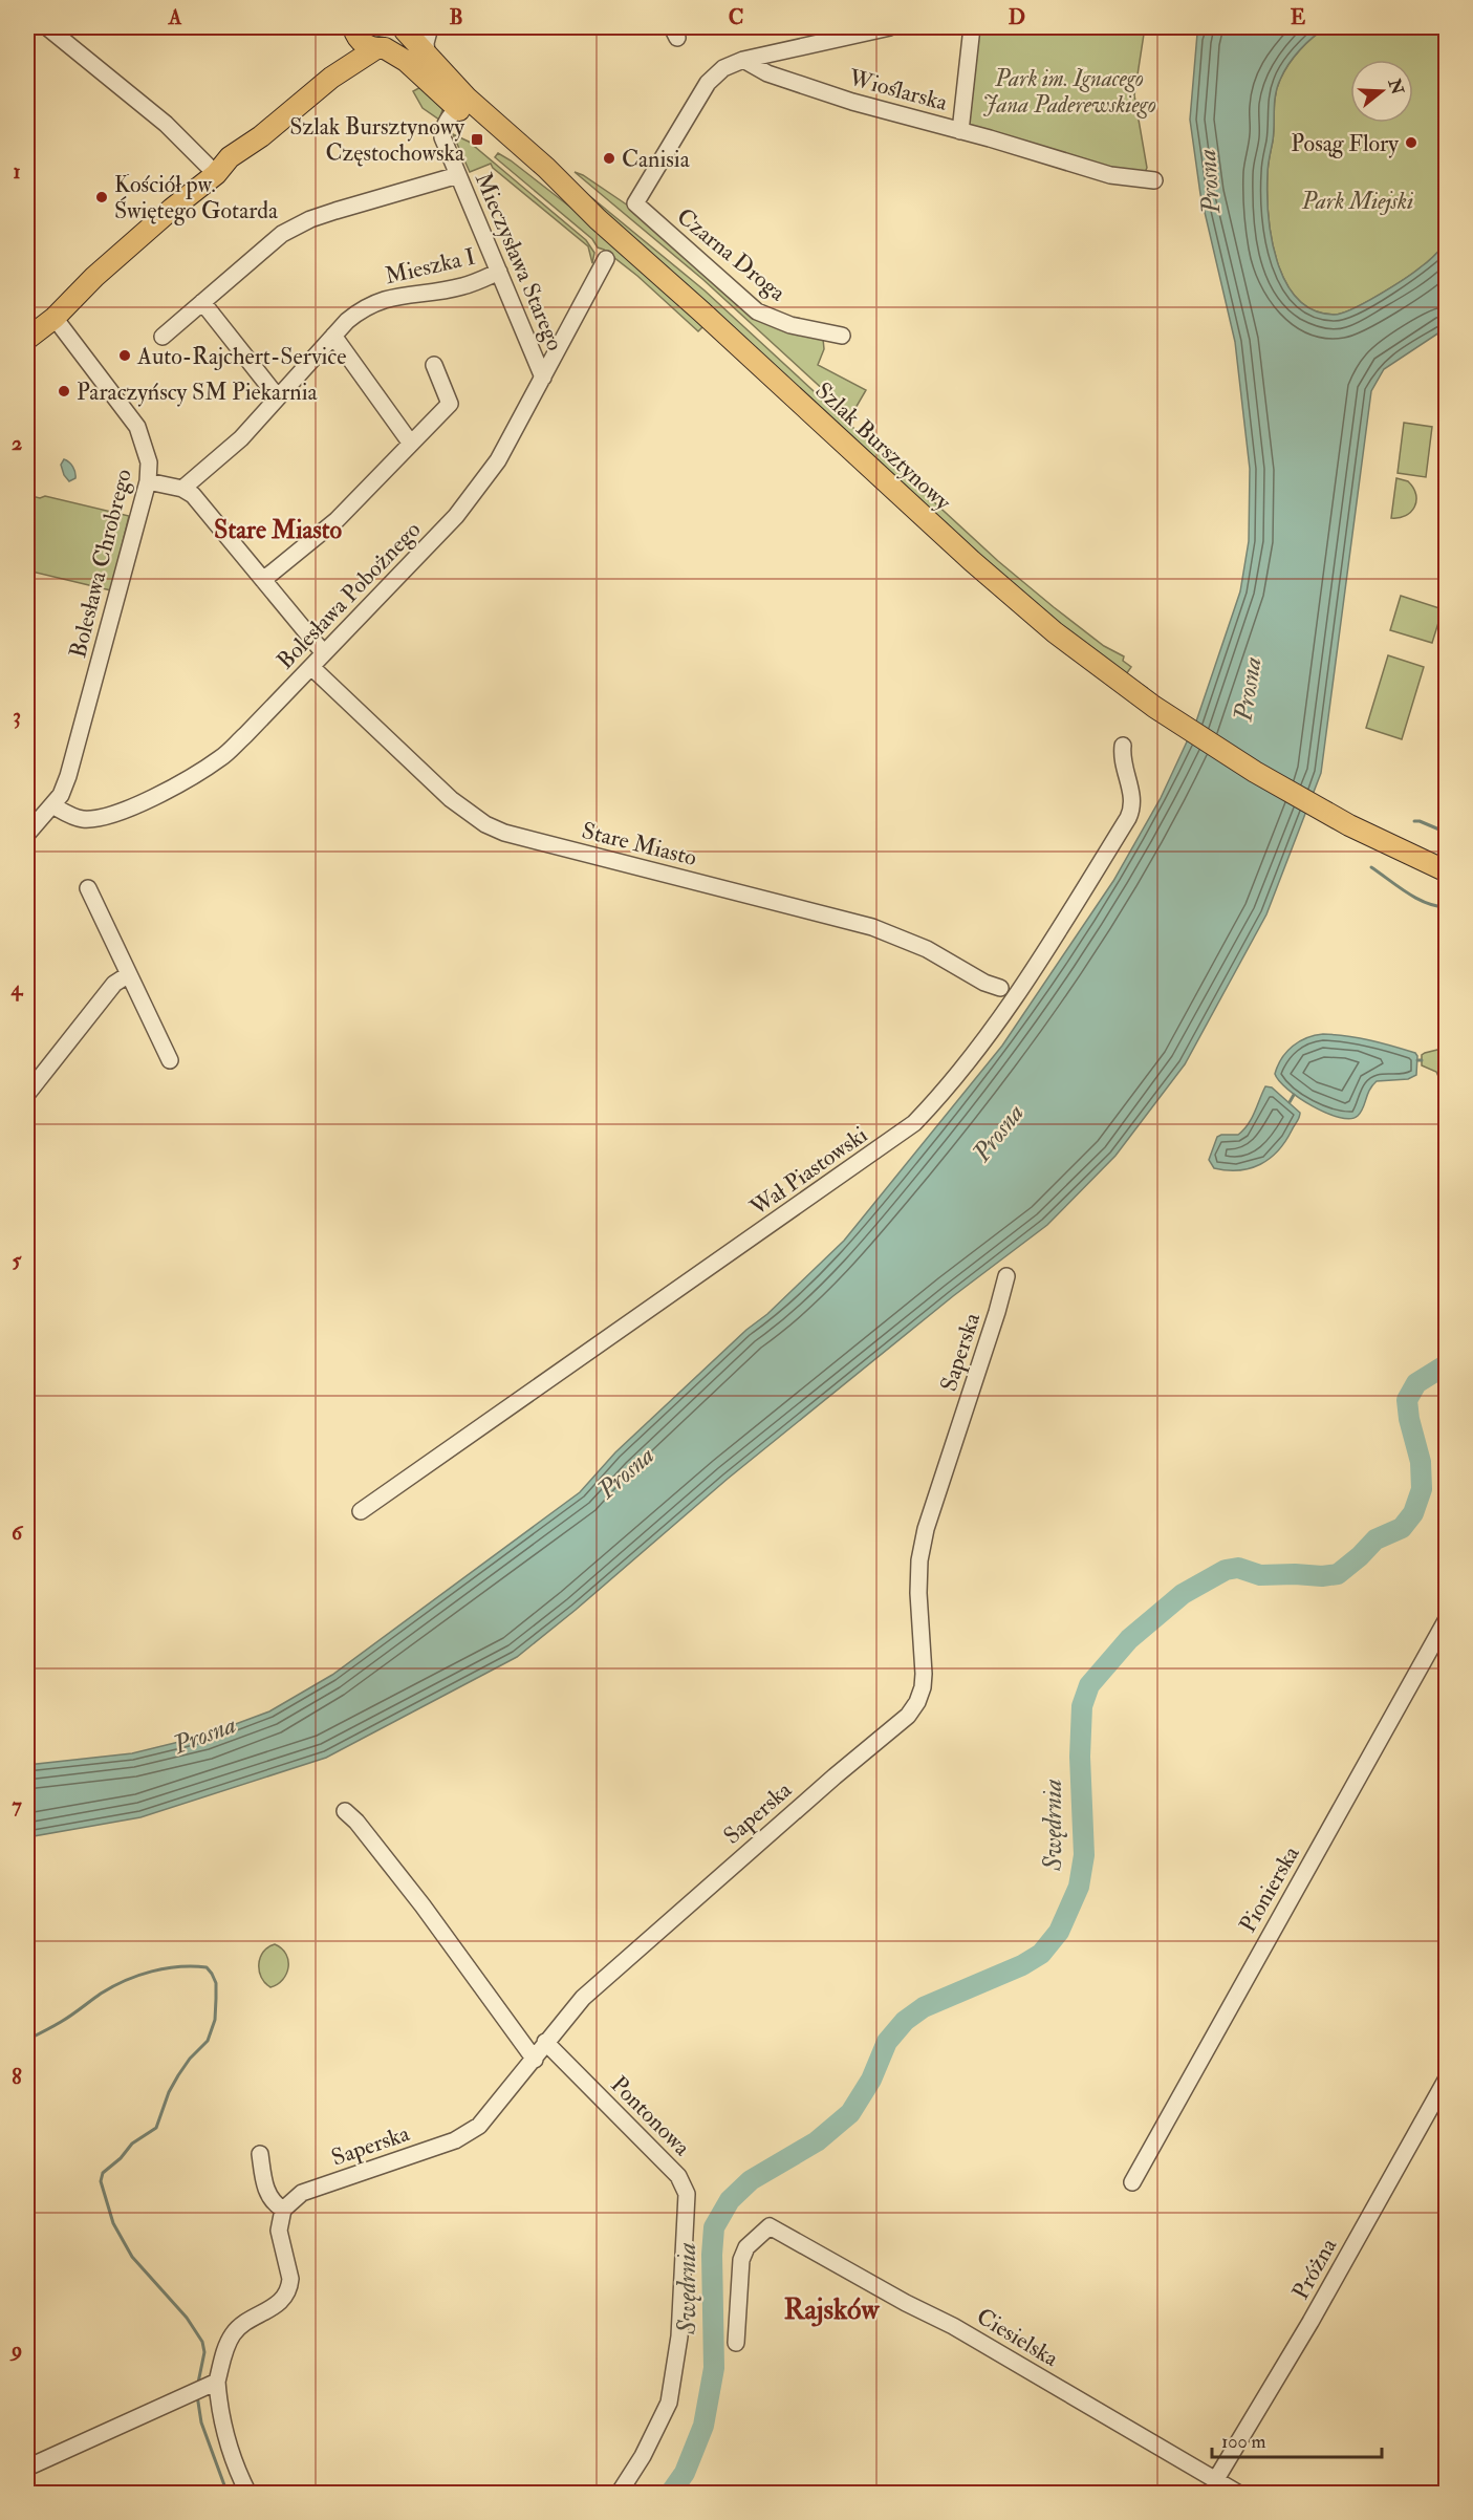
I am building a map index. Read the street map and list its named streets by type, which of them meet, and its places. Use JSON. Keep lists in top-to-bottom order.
{
  "streets": {
    "main road": ["Szlak Bursztynowy"],
    "street": [
      "Wioślarska",
      "Czarna Droga",
      "Mieczysława Starego",
      "Mieszka I",
      "Bolesława Chrobrego",
      "Bolesława Pobożnego",
      "Stare Miasto",
      "Wał Piastowski",
      "Saperska",
      "Pionierska",
      "Pontonowa",
      "Próżna",
      "Ciesielska"
    ]
  },
  "crossings": [
    ["Wioślarska", "Czarna Droga"],
    ["Mieczysława Starego", "Mieszka I"],
    ["Mieczysława Starego", "Szlak Bursztynowy"],
    ["Mieczysława Starego", "Bolesława Pobożnego"],
    ["Bolesława Chrobrego", "Bolesława Pobożnego"],
    ["Bolesława Pobożnego", "Stare Miasto"],
    ["Saperska", "Pontonowa"],
    ["Próżna", "Ciesielska"]
  ],
  "districts": ["Stare Miasto", "Rajsków"],
  "water": ["Prosna", "Swędrnia"],
  "parks": ["Park im. Ignacego Jana Paderewskiego", "Park Miejski"],
  "places": {
    "transit": ["Szlak Bursztynowy Częstochowska"],
    "other": [
      "Posąg Flory",
      "Canisia",
      "Kościół pw. Świętego Gotarda",
      "Auto-Rajchert-Service",
      "Paraczyńscy SM Piekarnia"
    ]
  },
  "scale_bar": "100 m",
  "north": "right",
  "grid": {
    "columns": [
      "A",
      "B",
      "C",
      "D",
      "E"
    ],
    "rows": [
      "1",
      "2",
      "3",
      "4",
      "5",
      "6",
      "7",
      "8",
      "9"
    ]
  }
}
